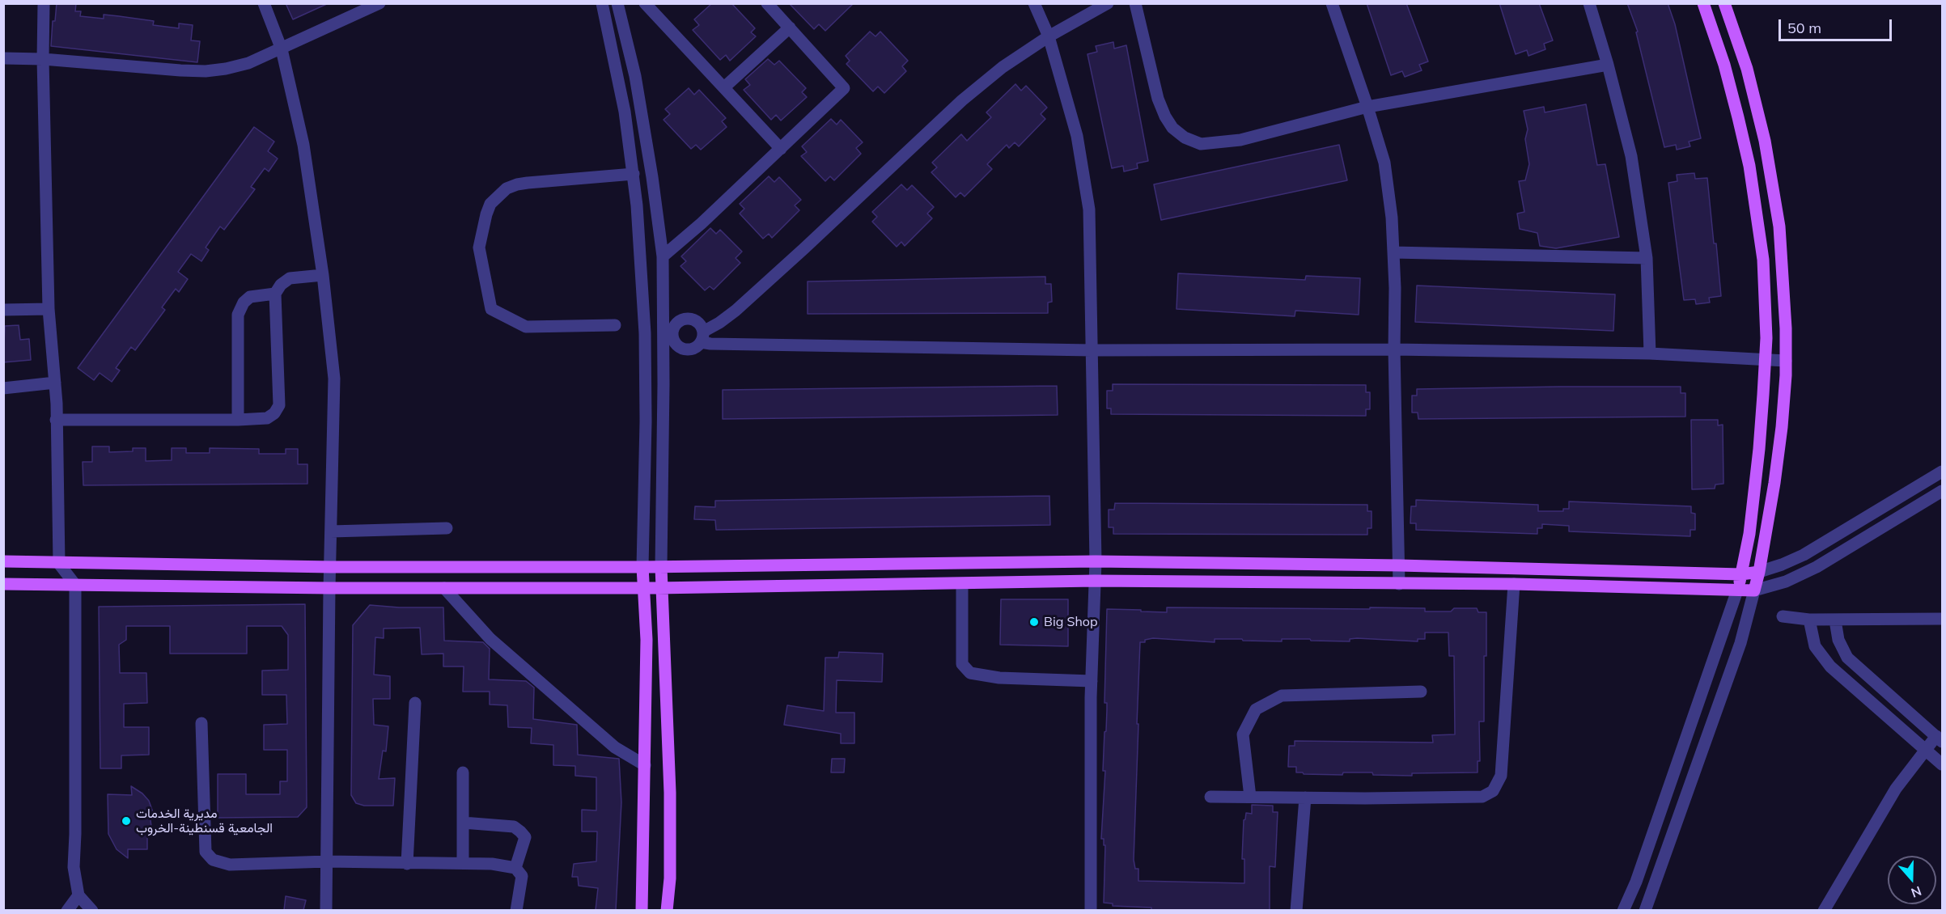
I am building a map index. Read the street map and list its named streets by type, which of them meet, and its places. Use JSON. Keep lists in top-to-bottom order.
{
  "places": ["Big Shop", "مديرية الخدمات الجامعية قسنطينة-الخروب"],
  "scale_bar": "50 m",
  "north": "bottom"
}
